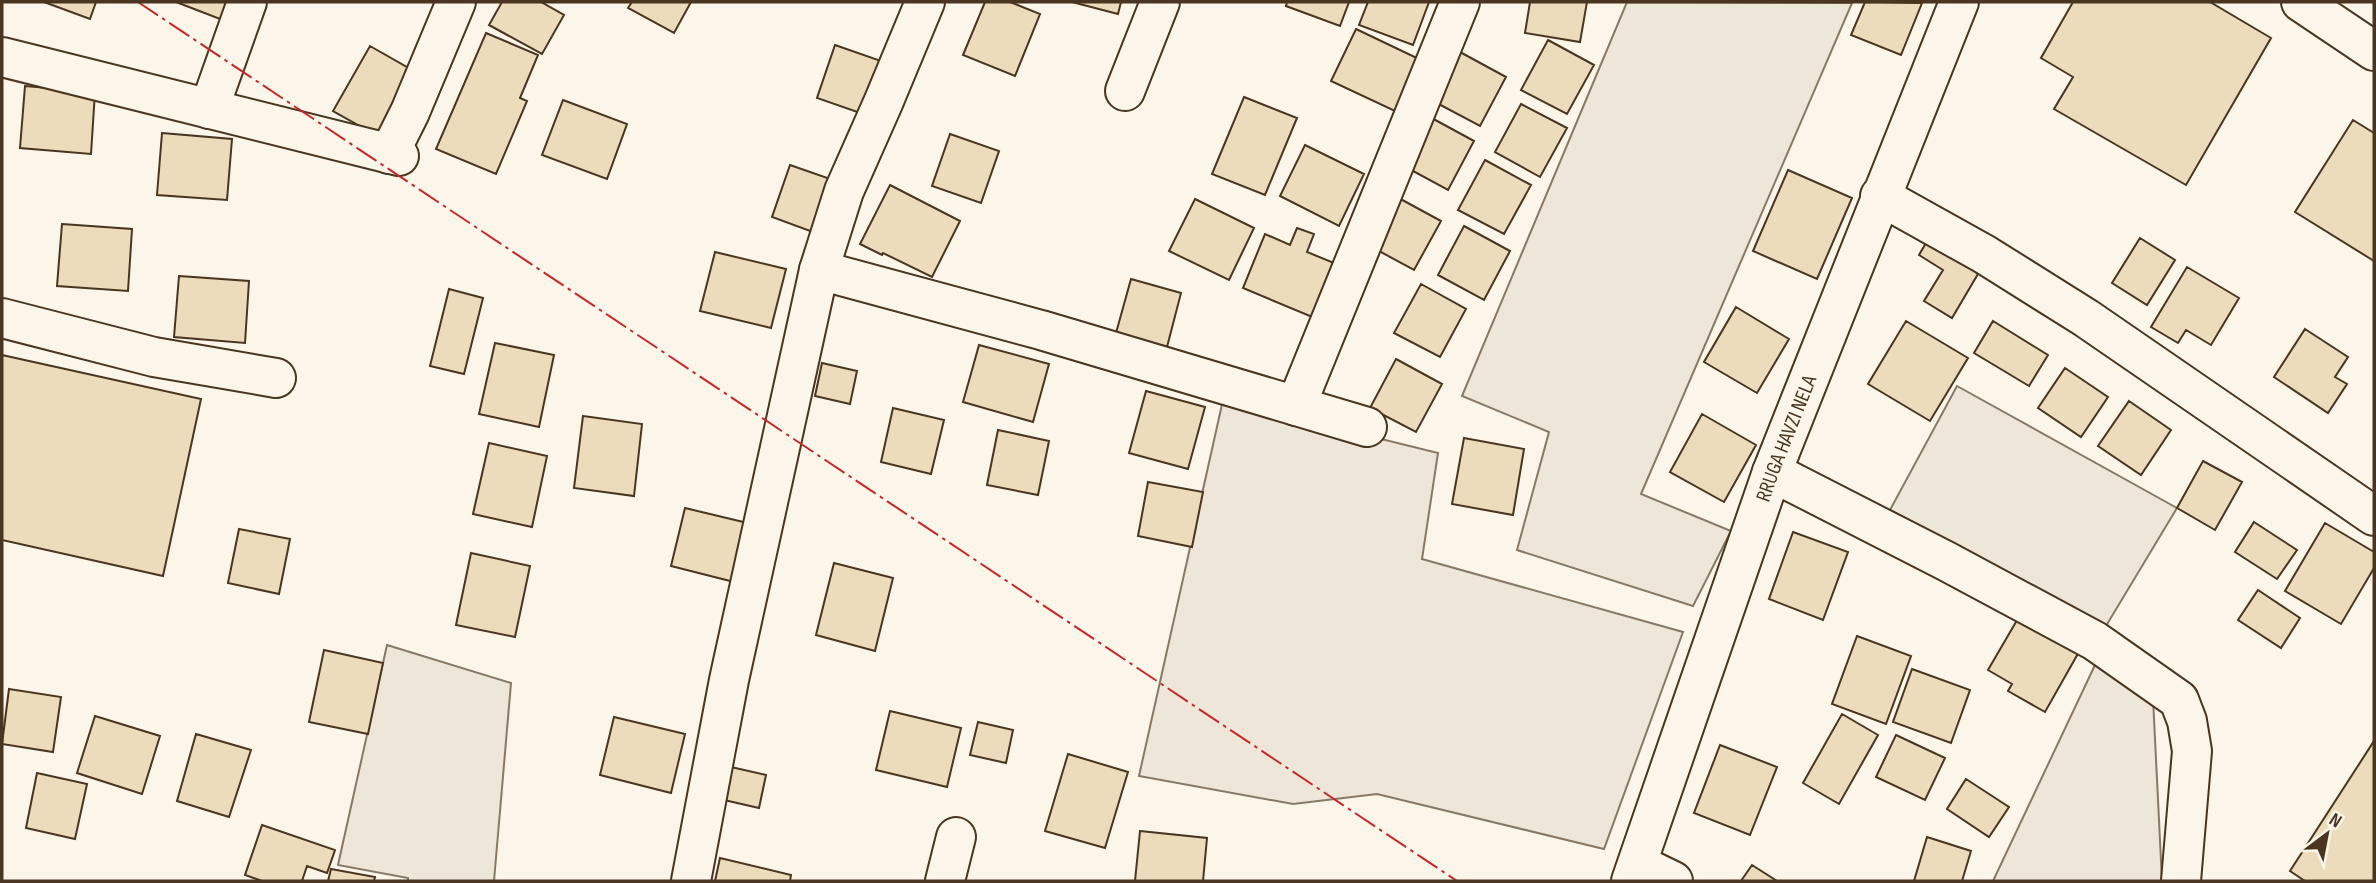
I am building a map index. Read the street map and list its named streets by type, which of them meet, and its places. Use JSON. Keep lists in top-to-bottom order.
{
  "streets": {
    "street": ["RRUGA HAVZI NELA"]
  },
  "north": "top right"
}
